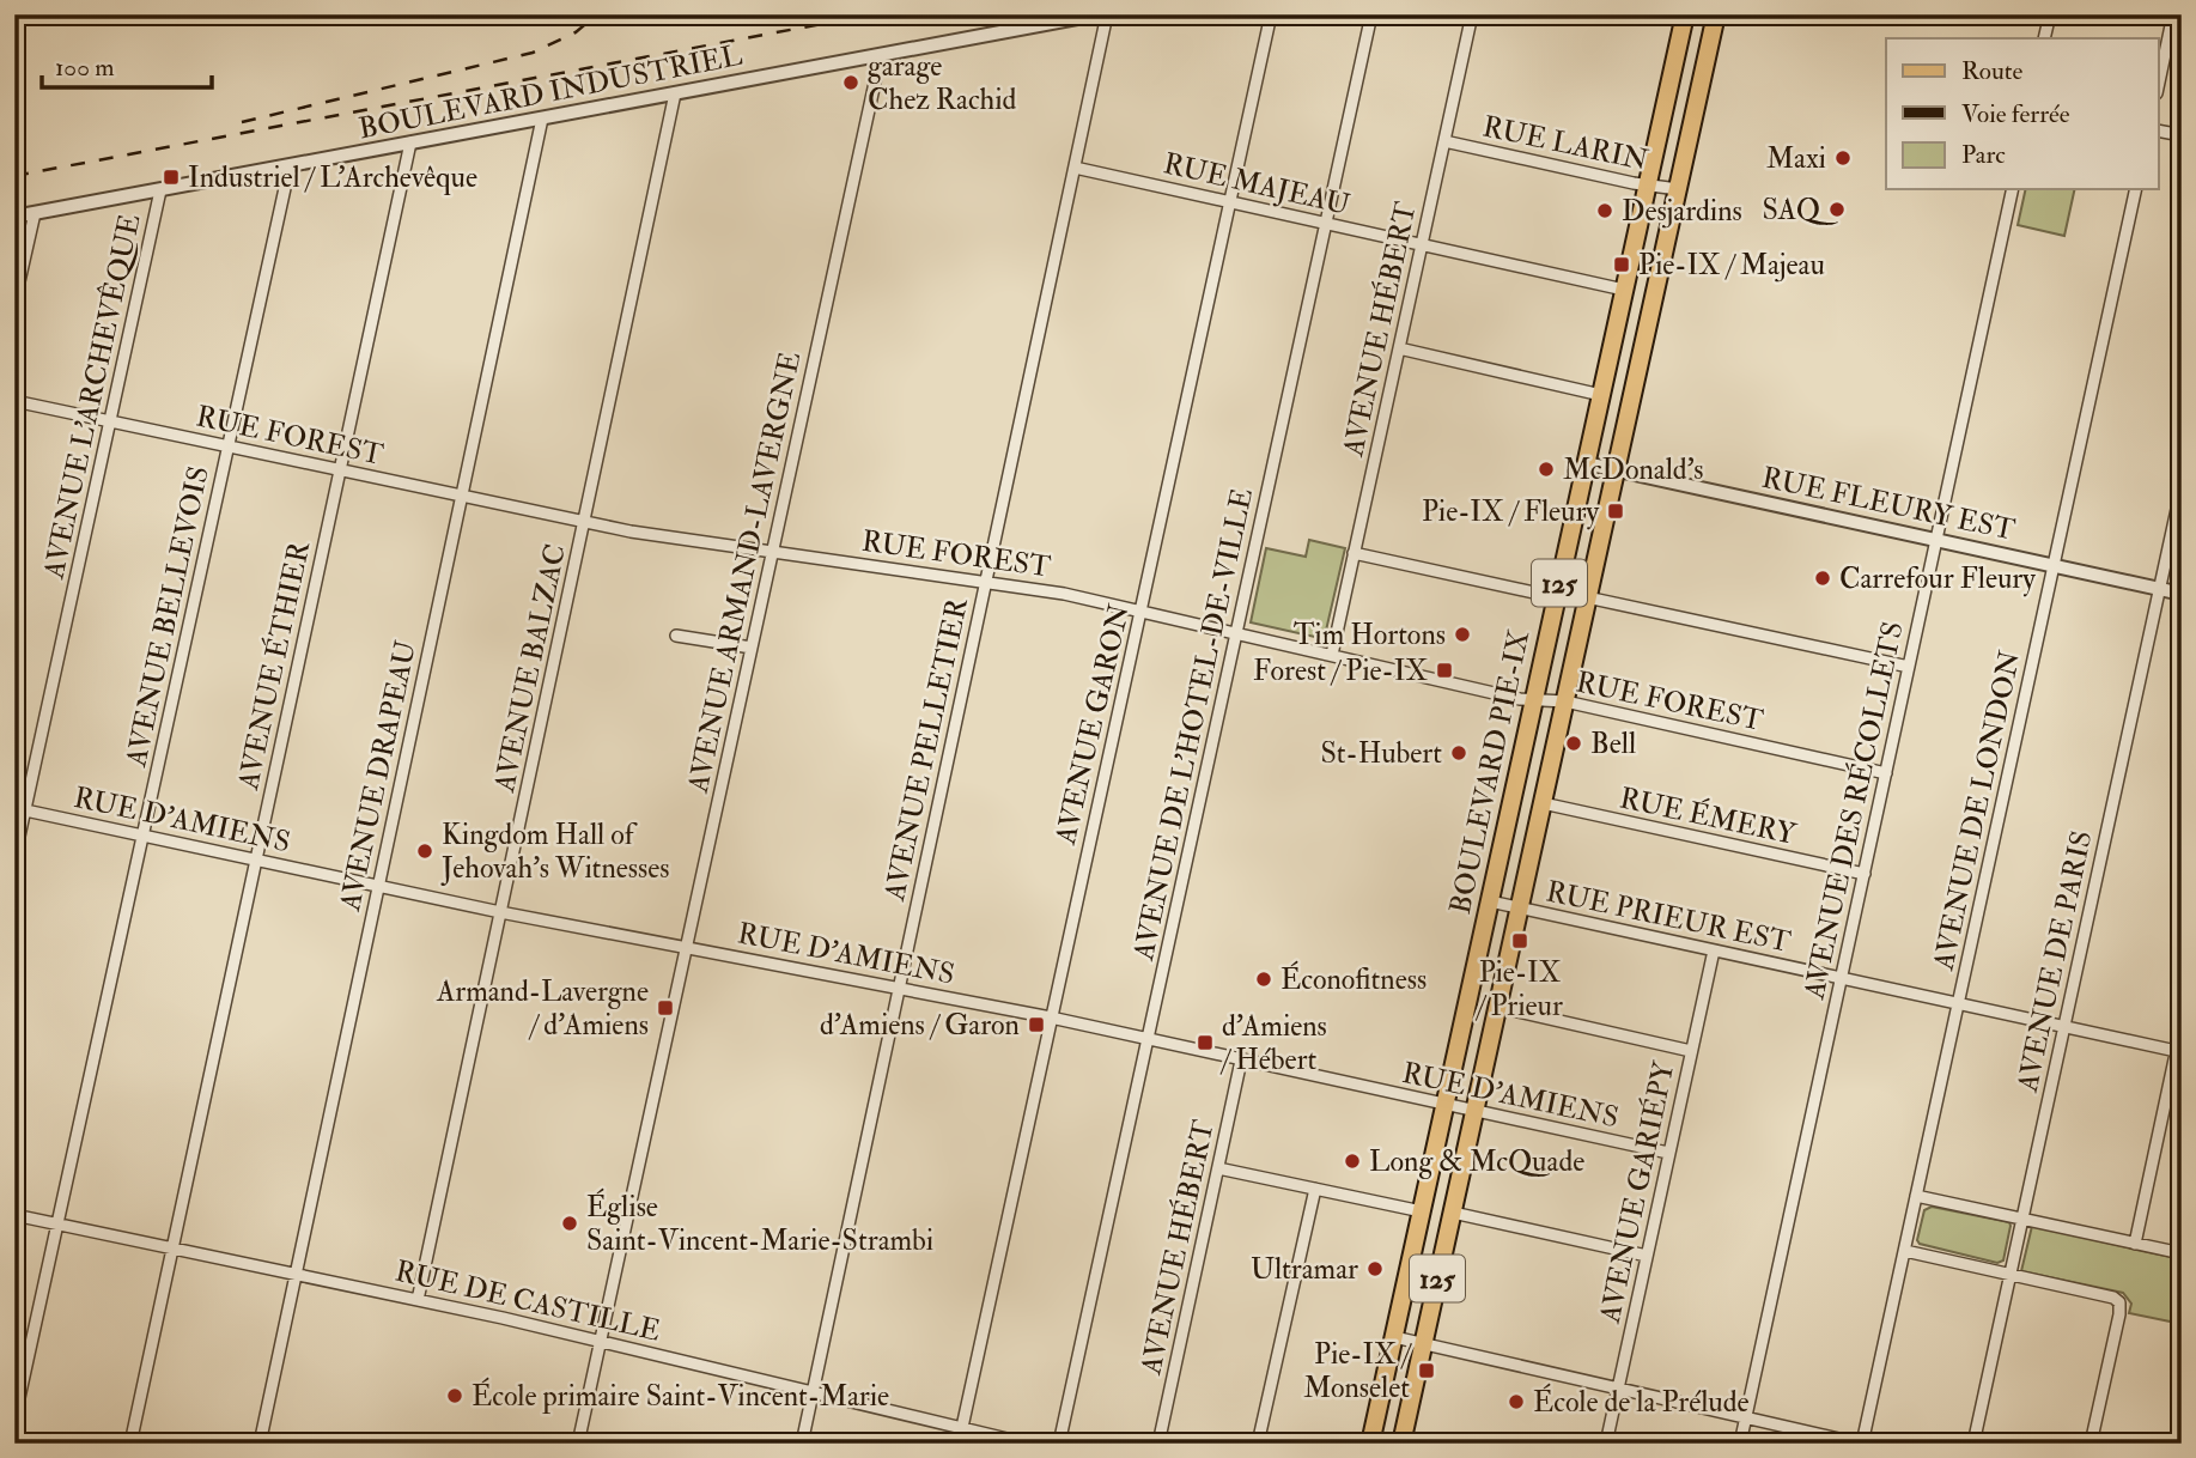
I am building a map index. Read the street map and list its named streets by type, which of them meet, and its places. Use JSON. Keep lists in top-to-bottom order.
{
  "streets": {
    "main road": ["125", "BOULEVARD PIE-IX"],
    "street": [
      "BOULEVARD INDUSTRIEL",
      "RUE LARIN",
      "RUE MAJEAU",
      "AVENUE HÉBERT",
      "AVENUE L'ARCHEVÊQUE",
      "RUE FOREST",
      "RUE FLEURY EST",
      "AVENUE ARMAND-LAVERGNE",
      "AVENUE BELLEVOIS",
      "AVENUE ÉTHIER",
      "AVENUE BALZAC",
      "AVENUE GARON",
      "AVENUE DE L'HOTEL-DE-VILLE",
      "AVENUE PELLETIER",
      "AVENUE DRAPEAU",
      "AVENUE DES RÉCOLLETS",
      "AVENUE DE LONDON",
      "RUE ÉMERY",
      "RUE D'AMIENS",
      "RUE PRIEUR EST",
      "AVENUE DE PARIS",
      "AVENUE GARIÉPY",
      "RUE DE CASTILLE"
    ]
  },
  "crossings": [
    ["BOULEVARD INDUSTRIEL", "AVENUE L'ARCHEVÊQUE"],
    ["BOULEVARD INDUSTRIEL", "AVENUE ARMAND-LAVERGNE"],
    ["BOULEVARD INDUSTRIEL", "AVENUE BELLEVOIS"],
    ["BOULEVARD INDUSTRIEL", "AVENUE ÉTHIER"],
    ["BOULEVARD INDUSTRIEL", "AVENUE BALZAC"],
    ["BOULEVARD INDUSTRIEL", "AVENUE DRAPEAU"],
    ["RUE LARIN", "AVENUE HÉBERT"],
    ["RUE LARIN", "BOULEVARD PIE-IX"],
    ["RUE MAJEAU", "AVENUE HÉBERT"],
    ["RUE MAJEAU", "AVENUE GARON"],
    ["RUE MAJEAU", "AVENUE DE L'HOTEL-DE-VILLE"],
    ["RUE MAJEAU", "AVENUE PELLETIER"],
    ["RUE MAJEAU", "BOULEVARD PIE-IX"],
    ["AVENUE HÉBERT", "RUE FOREST"],
    ["AVENUE HÉBERT", "RUE D'AMIENS"],
    ["AVENUE L'ARCHEVÊQUE", "RUE FOREST"],
    ["AVENUE L'ARCHEVÊQUE", "RUE D'AMIENS"],
    ["RUE FOREST", "AVENUE ARMAND-LAVERGNE"],
    ["RUE FOREST", "AVENUE BELLEVOIS"],
    ["RUE FOREST", "AVENUE ÉTHIER"],
    ["RUE FOREST", "AVENUE BALZAC"],
    ["RUE FOREST", "AVENUE GARON"],
    ["RUE FOREST", "AVENUE DE L'HOTEL-DE-VILLE"],
    ["RUE FOREST", "AVENUE PELLETIER"],
    ["RUE FOREST", "BOULEVARD PIE-IX"],
    ["RUE FOREST", "AVENUE DRAPEAU"],
    ["RUE FOREST", "AVENUE DES RÉCOLLETS"],
    ["RUE FLEURY EST", "BOULEVARD PIE-IX"],
    ["RUE FLEURY EST", "AVENUE DES RÉCOLLETS"],
    ["RUE FLEURY EST", "AVENUE DE LONDON"],
    ["RUE FLEURY EST", "AVENUE DE PARIS"],
    ["AVENUE ARMAND-LAVERGNE", "RUE D'AMIENS"],
    ["AVENUE ARMAND-LAVERGNE", "RUE DE CASTILLE"],
    ["AVENUE BELLEVOIS", "RUE D'AMIENS"],
    ["AVENUE BELLEVOIS", "RUE DE CASTILLE"],
    ["AVENUE ÉTHIER", "RUE D'AMIENS"],
    ["AVENUE ÉTHIER", "RUE DE CASTILLE"],
    ["AVENUE BALZAC", "RUE D'AMIENS"],
    ["AVENUE BALZAC", "RUE DE CASTILLE"],
    ["AVENUE GARON", "RUE D'AMIENS"],
    ["AVENUE GARON", "RUE DE CASTILLE"],
    ["AVENUE DE L'HOTEL-DE-VILLE", "RUE D'AMIENS"],
    ["AVENUE PELLETIER", "RUE D'AMIENS"],
    ["AVENUE PELLETIER", "RUE DE CASTILLE"],
    ["BOULEVARD PIE-IX", "RUE ÉMERY"],
    ["BOULEVARD PIE-IX", "RUE D'AMIENS"],
    ["BOULEVARD PIE-IX", "RUE PRIEUR EST"],
    ["AVENUE DRAPEAU", "RUE D'AMIENS"],
    ["AVENUE DRAPEAU", "RUE DE CASTILLE"],
    ["AVENUE DES RÉCOLLETS", "RUE ÉMERY"],
    ["AVENUE DES RÉCOLLETS", "RUE PRIEUR EST"],
    ["AVENUE DE LONDON", "RUE PRIEUR EST"],
    ["RUE D'AMIENS", "AVENUE GARIÉPY"],
    ["RUE PRIEUR EST", "AVENUE DE PARIS"],
    ["RUE PRIEUR EST", "AVENUE GARIÉPY"]
  ],
  "places": {
    "other": [
      "garage Chez Rachid",
      "Maxi",
      "SAQ",
      "Desjardins",
      "McDonald's",
      "Carrefour Fleury",
      "Tim Hortons",
      "Bell",
      "St-Hubert",
      "Kingdom Hall of Jehovah's Witnesses",
      "Éconofitness",
      "Long & McQuade",
      "Église Saint-Vincent-Marie-Strambi",
      "Ultramar",
      "École primaire Saint-Vincent-Marie",
      "École de la Prélude"
    ],
    "transit": [
      "Industriel / L'Archevêque",
      "Pie-IX / Majeau",
      "Pie-IX / Fleury",
      "Forest / Pie-IX",
      "Pie-IX / Prieur",
      "Armand-Lavergne / d'Amiens",
      "d'Amiens / Garon",
      "d'Amiens / Hébert",
      "Pie-IX / Monselet"
    ]
  },
  "legend": ["Route", "Voie ferrée", "Parc"],
  "scale_bar": "100 m"
}
